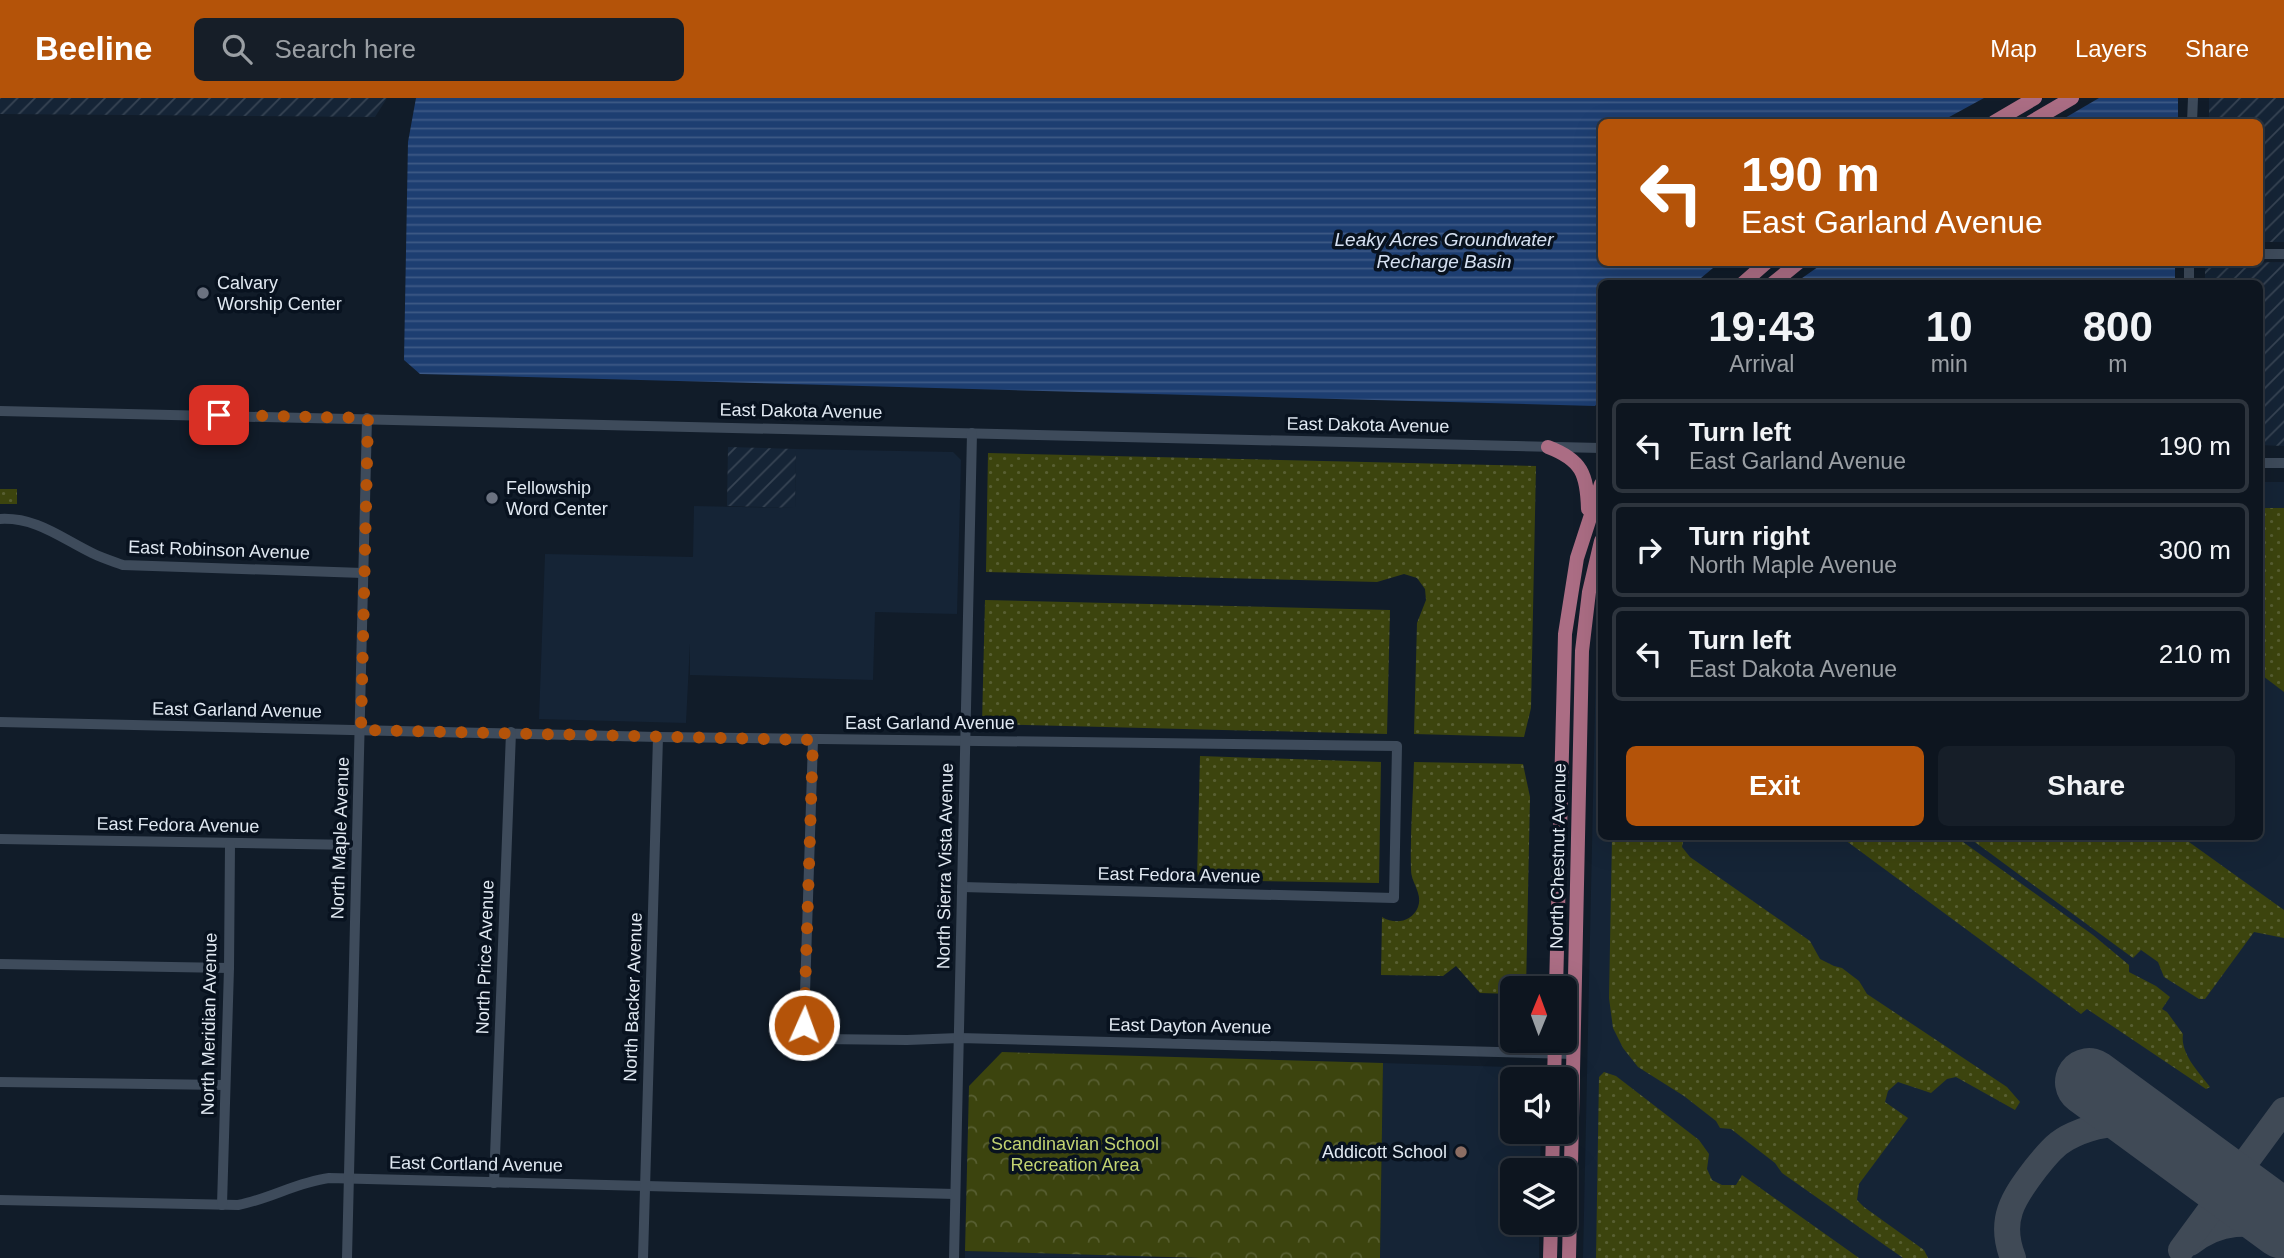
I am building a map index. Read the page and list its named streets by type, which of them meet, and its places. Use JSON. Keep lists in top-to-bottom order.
{
  "streets": {
    "main road": ["North Chestnut Avenue"],
    "street": [
      "East Dakota Avenue",
      "East Robinson Avenue",
      "East Garland Avenue",
      "East Fedora Avenue",
      "North Maple Avenue",
      "North Sierra Vista Avenue",
      "North Price Avenue",
      "North Backer Avenue",
      "North Meridian Avenue",
      "East Dayton Avenue",
      "East Cortland Avenue"
    ]
  },
  "crossings": [
    ["East Dakota Avenue", "North Maple Avenue"],
    ["East Dakota Avenue", "North Sierra Vista Avenue"],
    ["East Robinson Avenue", "North Maple Avenue"],
    ["East Garland Avenue", "East Fedora Avenue"],
    ["East Garland Avenue", "North Maple Avenue"],
    ["East Garland Avenue", "North Sierra Vista Avenue"],
    ["East Garland Avenue", "North Price Avenue"],
    ["East Garland Avenue", "North Backer Avenue"],
    ["East Garland Avenue", "East Dayton Avenue"],
    ["East Fedora Avenue", "North Maple Avenue"],
    ["East Fedora Avenue", "North Sierra Vista Avenue"],
    ["East Fedora Avenue", "North Meridian Avenue"],
    ["North Maple Avenue", "East Cortland Avenue"],
    ["North Sierra Vista Avenue", "East Dayton Avenue"],
    ["North Sierra Vista Avenue", "East Cortland Avenue"],
    ["North Price Avenue", "East Cortland Avenue"],
    ["North Backer Avenue", "East Cortland Avenue"],
    ["North Meridian Avenue", "East Cortland Avenue"]
  ],
  "water": ["Leaky Acres Groundwater Recharge Basin"],
  "parks": ["Scandinavian School Recreation Area"],
  "places": ["Calvary Worship Center", "Fellowship Word Center", "Addicott School"],
  "north": "top",
  "page": {
    "header": "Beeline",
    "search": "Search here",
    "nav": ["Map", "Layers", "Share"],
    "turn": ["190 m", "East Garland Avenue"],
    "eta": [
      "19:43",
      "Arrival",
      "10",
      "min",
      "800",
      "m"
    ],
    "list": [
      {
        "name": "Turn left",
        "note": "East Garland Avenue",
        "value": "190 m"
      },
      {
        "name": "Turn right",
        "note": "North Maple Avenue",
        "value": "300 m"
      },
      {
        "name": "Turn left",
        "note": "East Dakota Avenue",
        "value": "210 m"
      }
    ],
    "buttons": ["Exit", "Share"]
  }
}
